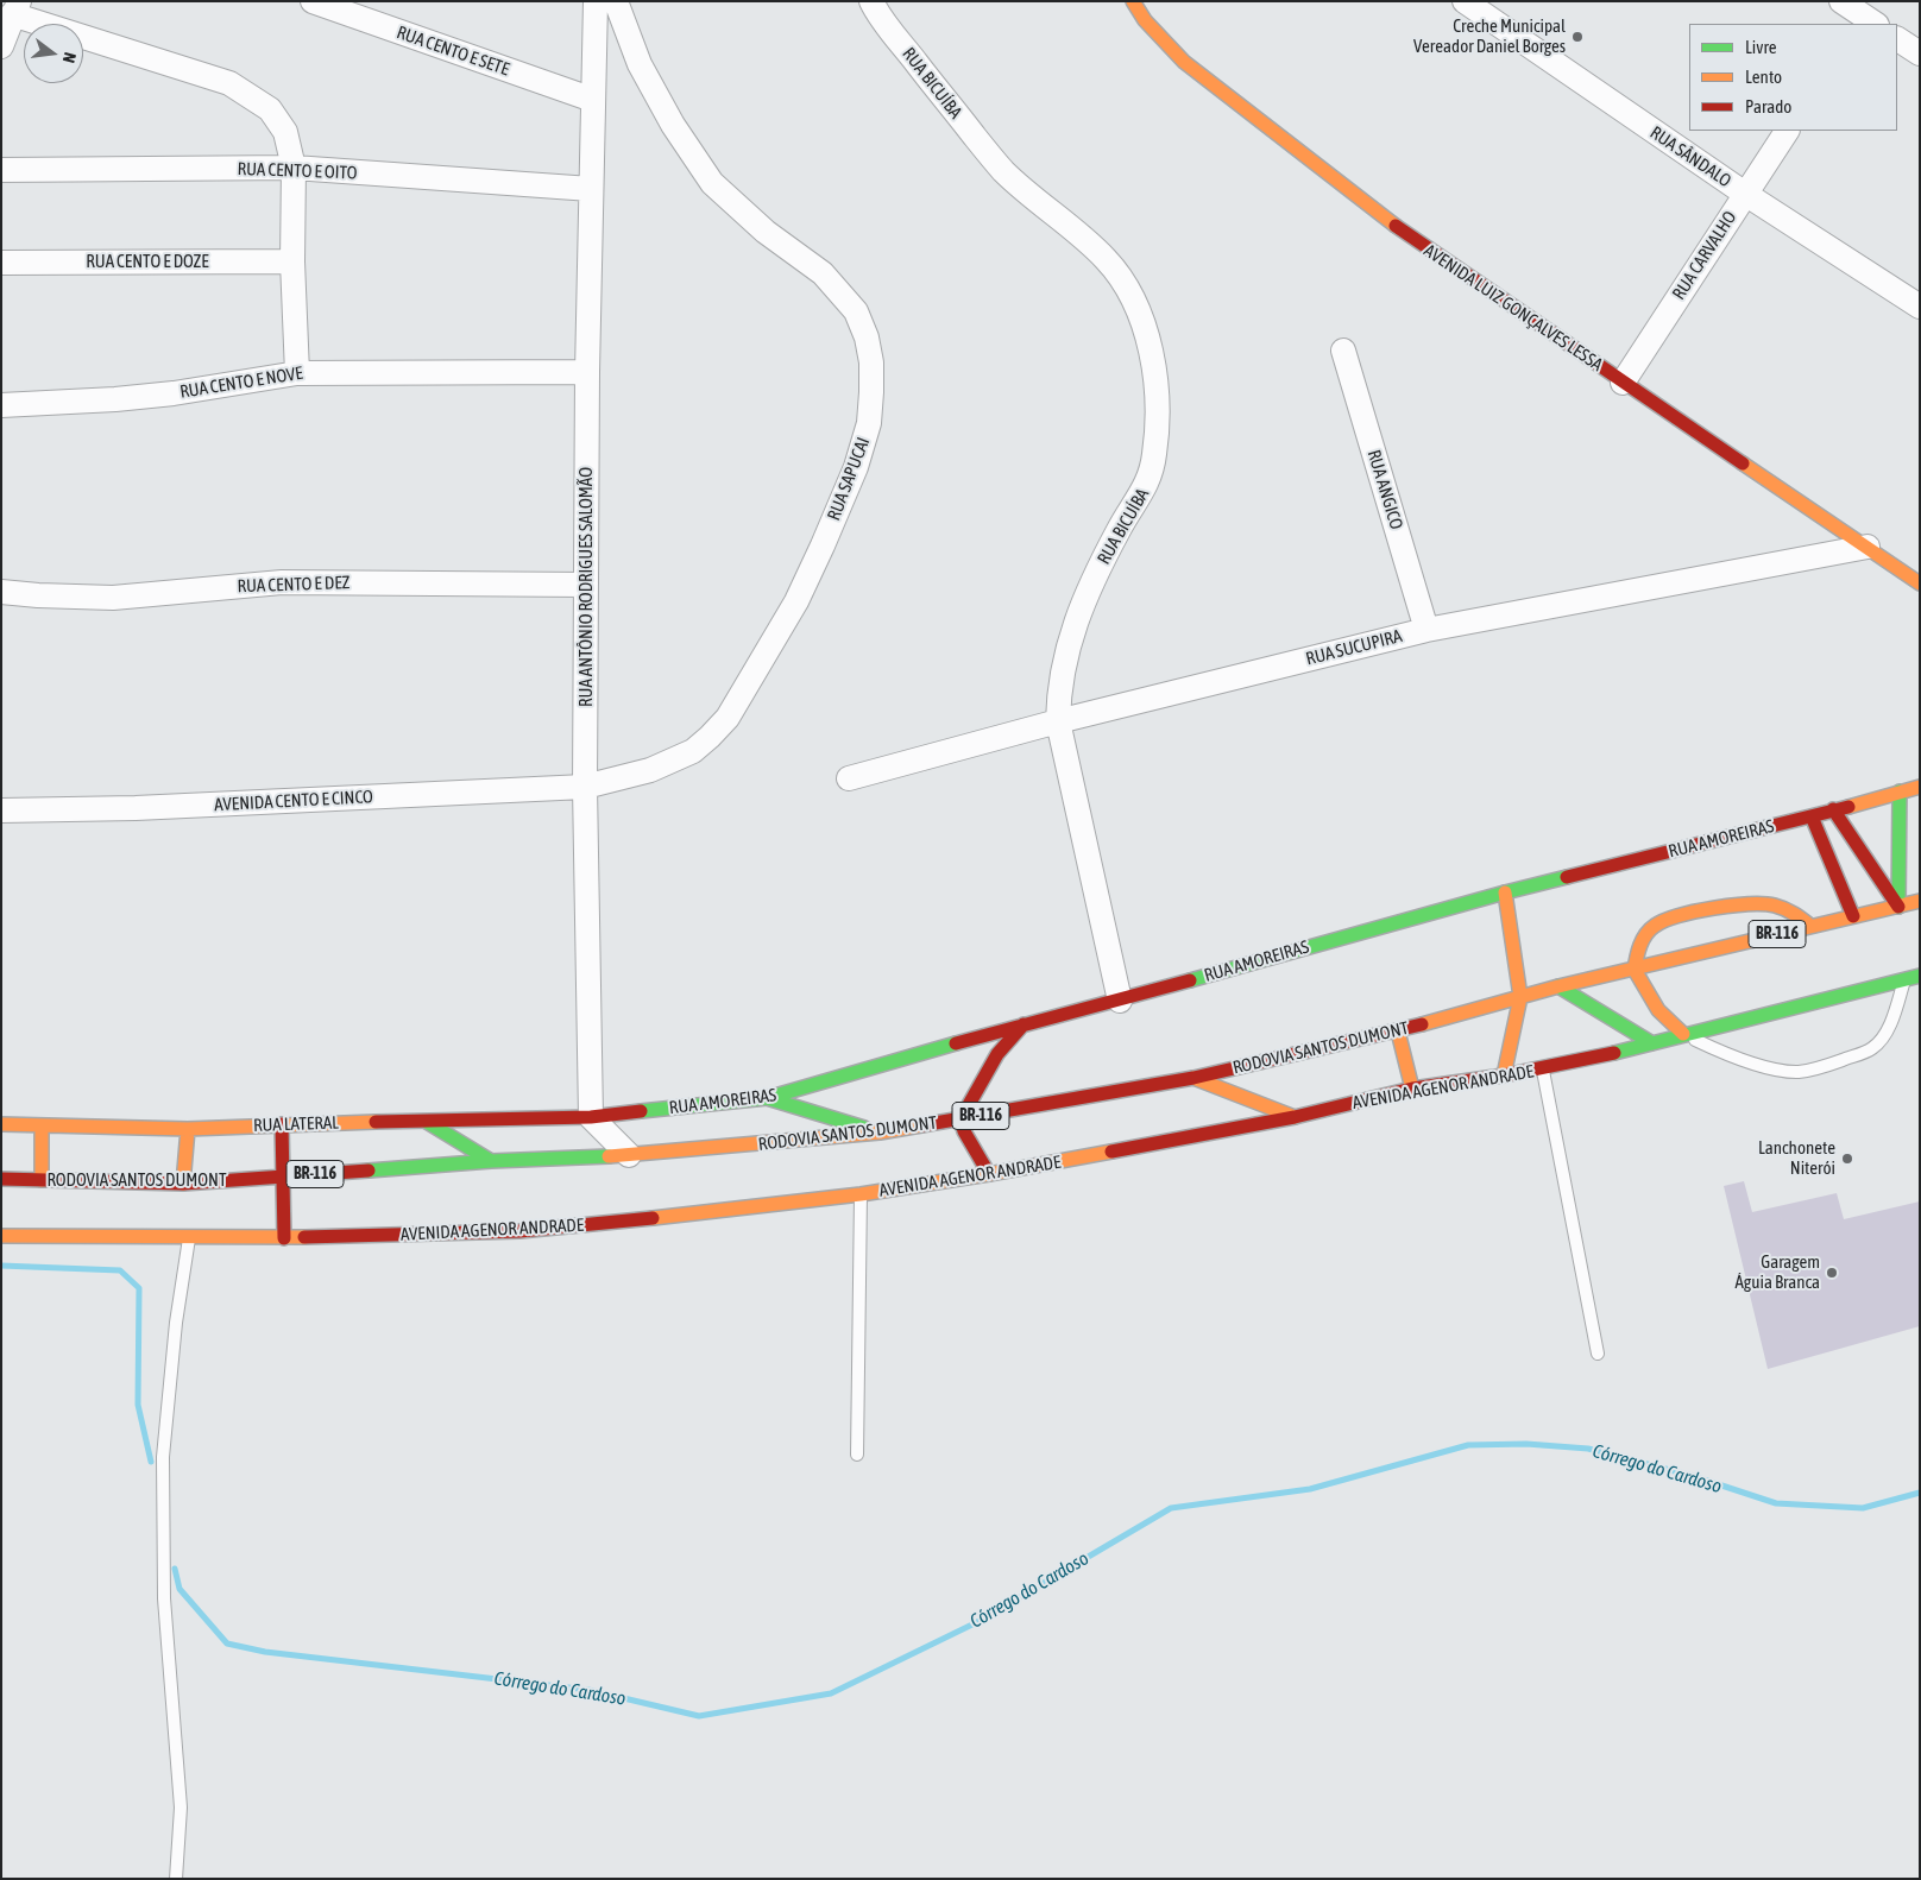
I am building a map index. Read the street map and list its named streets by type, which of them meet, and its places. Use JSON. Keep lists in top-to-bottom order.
{
  "streets": {
    "main road": [
      "AVENIDA LUIZ GONÇALVES LESSA",
      "RUA AMOREIRAS",
      "BR-116",
      "RODOVIA SANTOS DUMONT",
      "AVENIDA AGENOR ANDRADE",
      "RUA LATERAL"
    ],
    "street": [
      "RUA CENTO E SETE",
      "RUA BICUÍBA",
      "RUA SÂNDALO",
      "RUA CENTO E OITO",
      "RUA CARVALHO",
      "RUA CENTO E DOZE",
      "RUA CENTO E NOVE",
      "RUA SAPUCAI",
      "RUA ANGICO",
      "RUA CENTO E DEZ",
      "RUA ANTÔNIO RODRIGUES SALOMÃO",
      "RUA SUCUPIRA",
      "AVENIDA CENTO E CINCO"
    ]
  },
  "crossings": [
    ["RUA CENTO E SETE", "RUA ANTÔNIO RODRIGUES SALOMÃO"],
    ["RUA BICUÍBA", "RUA SUCUPIRA"],
    ["RUA BICUÍBA", "RUA AMOREIRAS"],
    ["RUA SÂNDALO", "RUA CARVALHO"],
    ["RUA CENTO E OITO", "RUA ANTÔNIO RODRIGUES SALOMÃO"],
    ["RUA CARVALHO", "AVENIDA LUIZ GONÇALVES LESSA"],
    ["AVENIDA LUIZ GONÇALVES LESSA", "RUA SUCUPIRA"],
    ["RUA CENTO E NOVE", "RUA ANTÔNIO RODRIGUES SALOMÃO"],
    ["RUA SAPUCAI", "RUA ANTÔNIO RODRIGUES SALOMÃO"],
    ["RUA SAPUCAI", "AVENIDA CENTO E CINCO"],
    ["RUA ANGICO", "RUA SUCUPIRA"],
    ["RUA CENTO E DEZ", "RUA ANTÔNIO RODRIGUES SALOMÃO"],
    ["RUA ANTÔNIO RODRIGUES SALOMÃO", "AVENIDA CENTO E CINCO"],
    ["RUA ANTÔNIO RODRIGUES SALOMÃO", "RUA AMOREIRAS"],
    ["RUA ANTÔNIO RODRIGUES SALOMÃO", "RUA LATERAL"],
    ["RUA AMOREIRAS", "RUA LATERAL"]
  ],
  "water": ["Córrego do Cardoso"],
  "places": ["Creche Municipal Vereador Daniel Borges", "Lanchonete Niterói", "Garagem Águia Branca"],
  "legend": ["Livre", "Lento", "Parado"],
  "north": "right"
}
